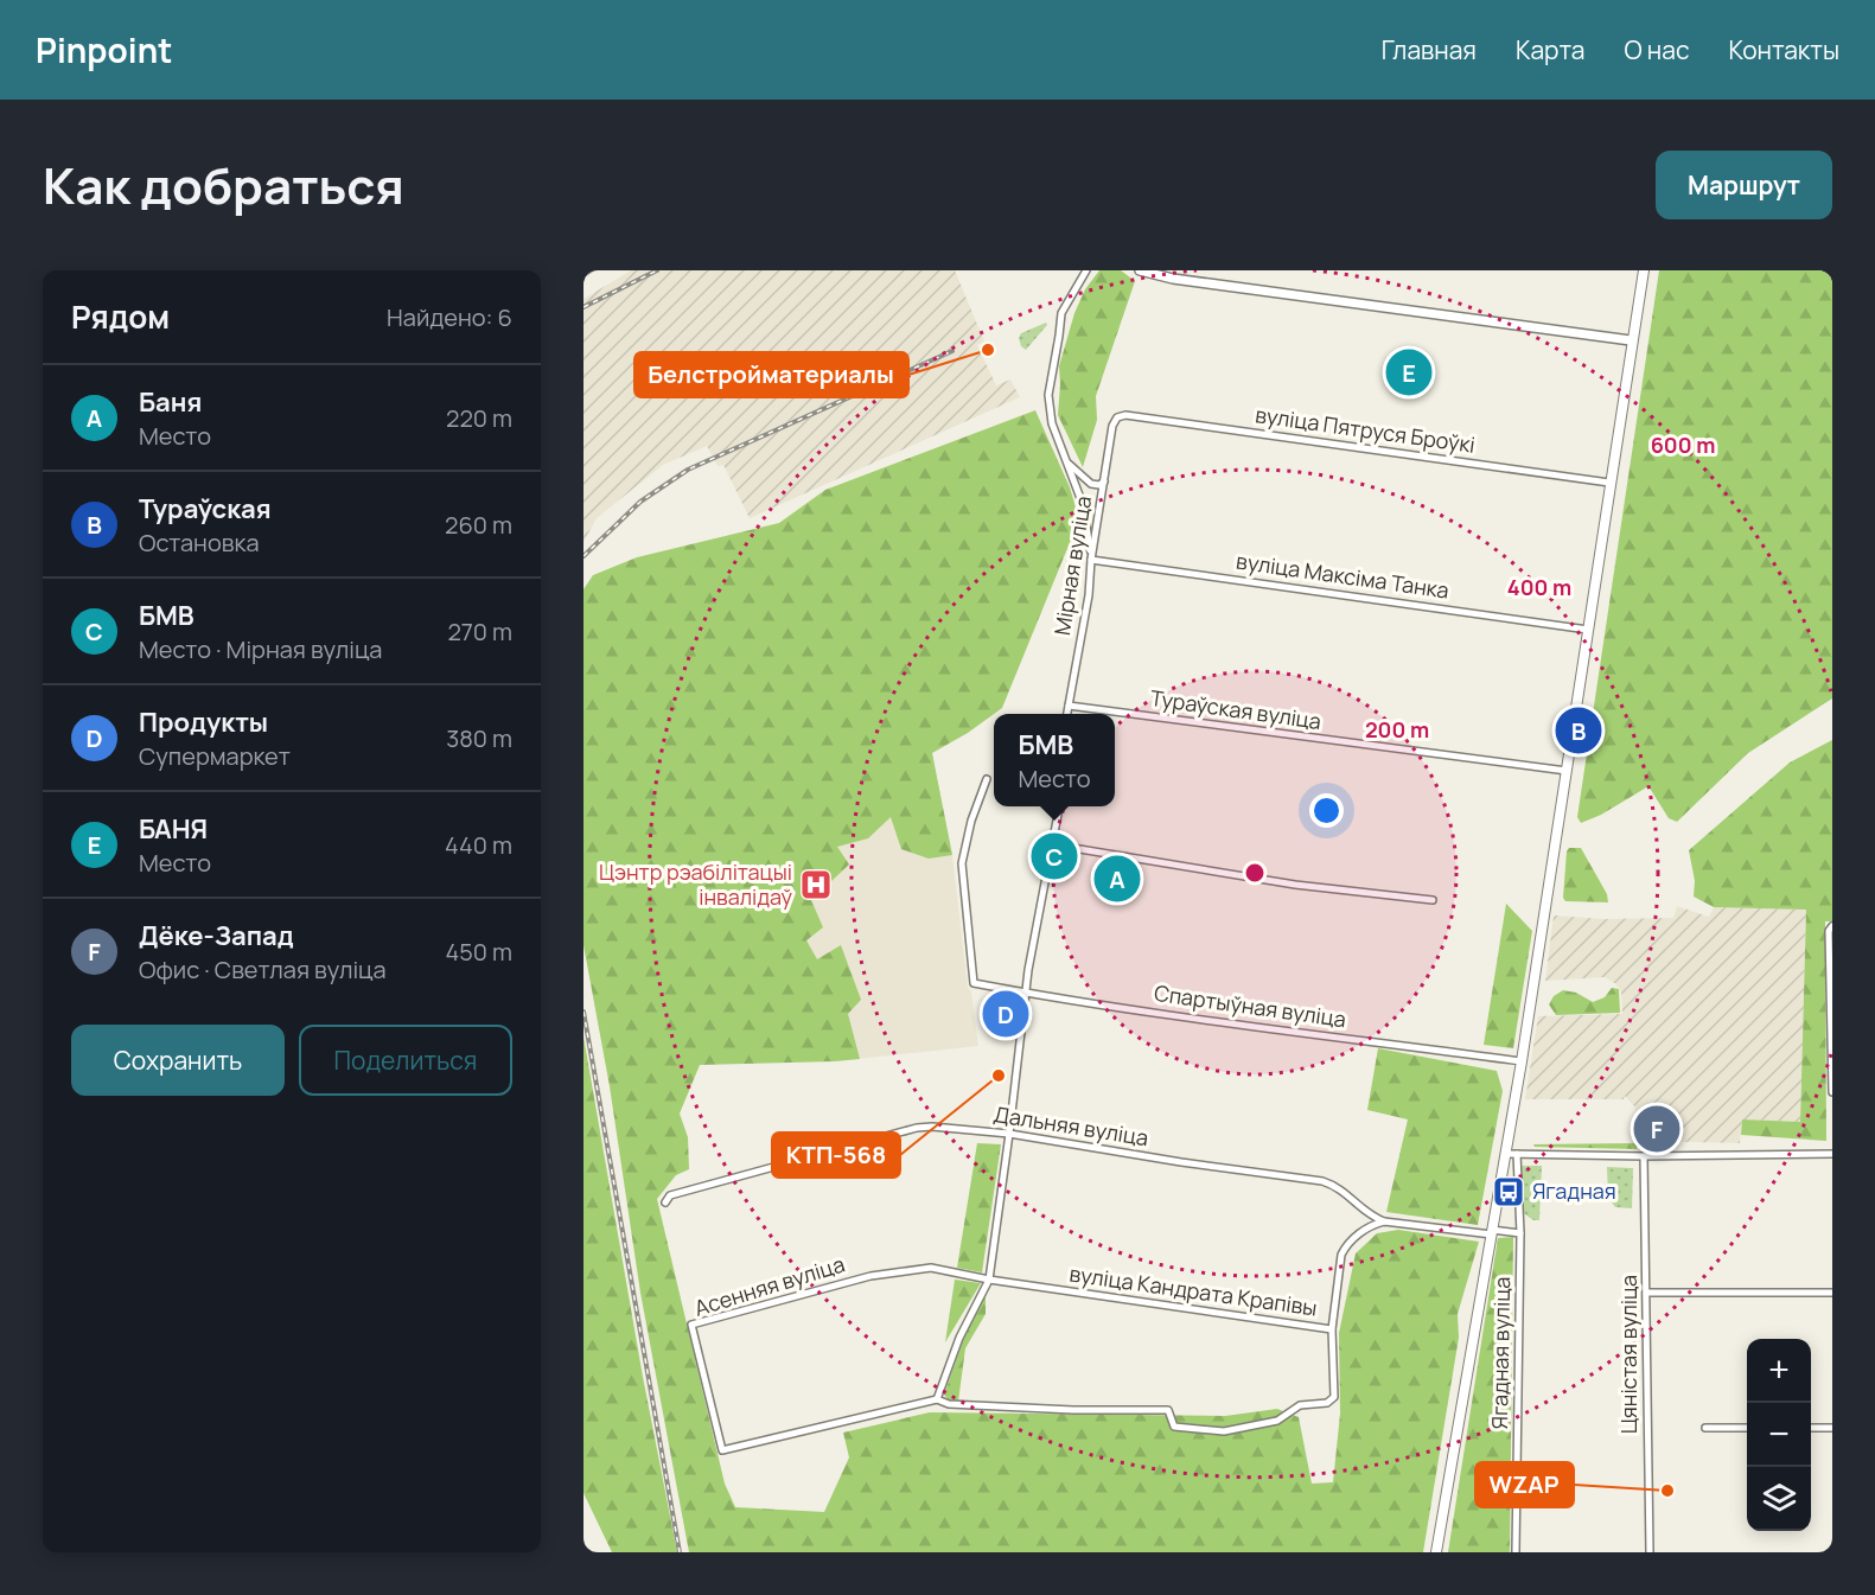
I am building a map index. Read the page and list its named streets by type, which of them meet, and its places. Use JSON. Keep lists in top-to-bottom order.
{
  "streets": {
    "street": [
      "вуліца Пятруся Броўкі",
      "Мірная вуліца",
      "вуліца Максіма Танка",
      "Тураўская вуліца",
      "Спартыўная вуліца",
      "Дальняя вуліца",
      "Асенняя вуліца",
      "вуліца Кандрата Крапівы",
      "Ягадная вуліца",
      "Цяністая вуліца"
    ]
  },
  "crossings": [
    ["вуліца Пятруся Броўкі", "Мірная вуліца"],
    ["Мірная вуліца", "вуліца Максіма Танка"],
    ["Мірная вуліца", "Тураўская вуліца"],
    ["Асенняя вуліца", "вуліца Кандрата Крапівы"]
  ],
  "places": {
    "other": ["Белстройматериалы", "КТП-568", "WZAP"],
    "hospital": ["Цэнтр рэабілітацыі інвалідаў"],
    "bus stop": ["Ягадная"]
  },
  "page": {
    "header": "Pinpoint",
    "nav": [
      "Главная",
      "Карта",
      "О нас",
      "Контакты"
    ],
    "title": "Как добраться",
    "buttons": [
      "Маршрут",
      ["Сохранить", "Поделиться"]
    ],
    "heading": ["Рядом", "Найдено: 6"],
    "pins": [
      "E",
      "B",
      "C",
      "A",
      "D",
      "F"
    ],
    "list": [
      {
        "mark": "A",
        "name": "Баня",
        "note": "Место",
        "value": "220 m"
      },
      {
        "mark": "B",
        "name": "Тураўская",
        "note": "Остановка",
        "value": "260 m"
      },
      {
        "mark": "C",
        "name": "БМВ",
        "note": "Место · Мірная вуліца",
        "value": "270 m"
      },
      {
        "mark": "D",
        "name": "Продукты",
        "note": "Супермаркет",
        "value": "380 m"
      },
      {
        "mark": "E",
        "name": "БАНЯ",
        "note": "Место",
        "value": "440 m"
      },
      {
        "mark": "F",
        "name": "Дёке-Запад",
        "note": "Офис · Светлая вуліца",
        "value": "450 m"
      }
    ],
    "popup": ["БМВ", "Место"],
    "map_buttons": ["+", "−"]
  },
  "rings": ["600 m", "400 m", "200 m"]
}
